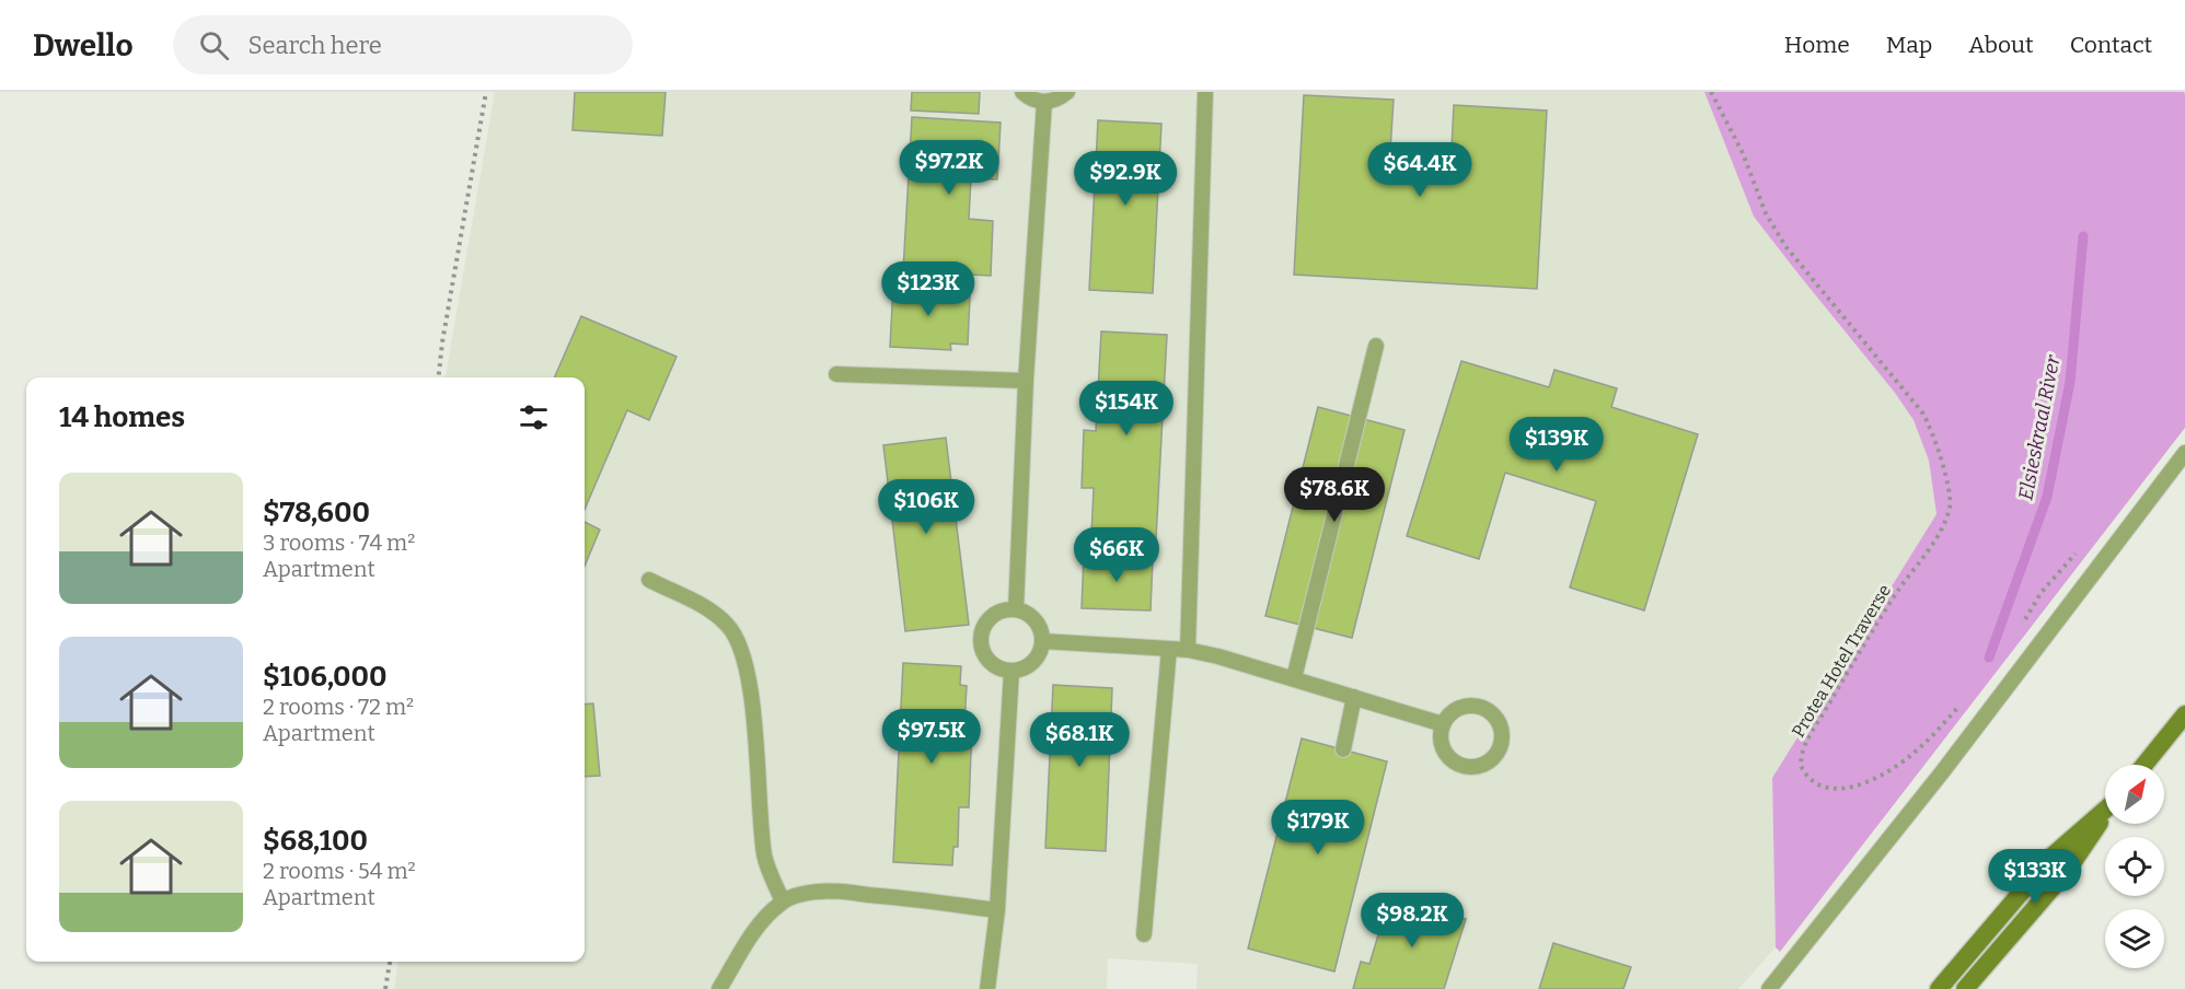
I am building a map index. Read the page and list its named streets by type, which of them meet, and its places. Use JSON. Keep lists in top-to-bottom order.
{
  "streets": {
    "path": ["Protea Hotel Traverse"]
  },
  "water": ["Elsieskraal River"],
  "north": "top right",
  "page": {
    "header": "Dwello",
    "search": "Search here",
    "nav": [
      "Home",
      "Map",
      "About",
      "Contact"
    ],
    "price": [
      "$97.2K",
      "$64.4K",
      "$92.9K",
      "$123K",
      "$154K",
      "$139K",
      "$78.6K",
      "$106K",
      "$66K",
      "$97.5K",
      "$68.1K",
      "$179K",
      "$133K",
      "$98.2K"
    ],
    "heading": "14 homes",
    "list": [
      {
        "name": "$78,600",
        "note": "3 rooms · 74 m² · Apartment"
      },
      {
        "name": "$106,000",
        "note": "2 rooms · 72 m² · Apartment"
      },
      {
        "name": "$68,100",
        "note": "2 rooms · 54 m² · Apartment"
      }
    ]
  }
}
